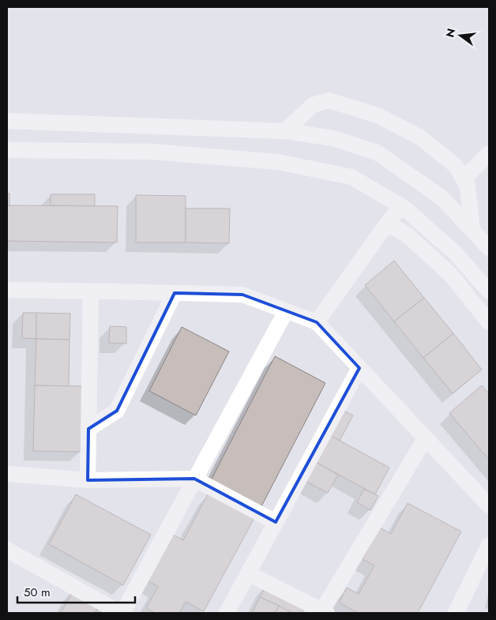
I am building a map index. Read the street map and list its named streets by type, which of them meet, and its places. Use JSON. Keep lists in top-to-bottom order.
{
  "scale_bar": "50 m",
  "north": "left"
}
